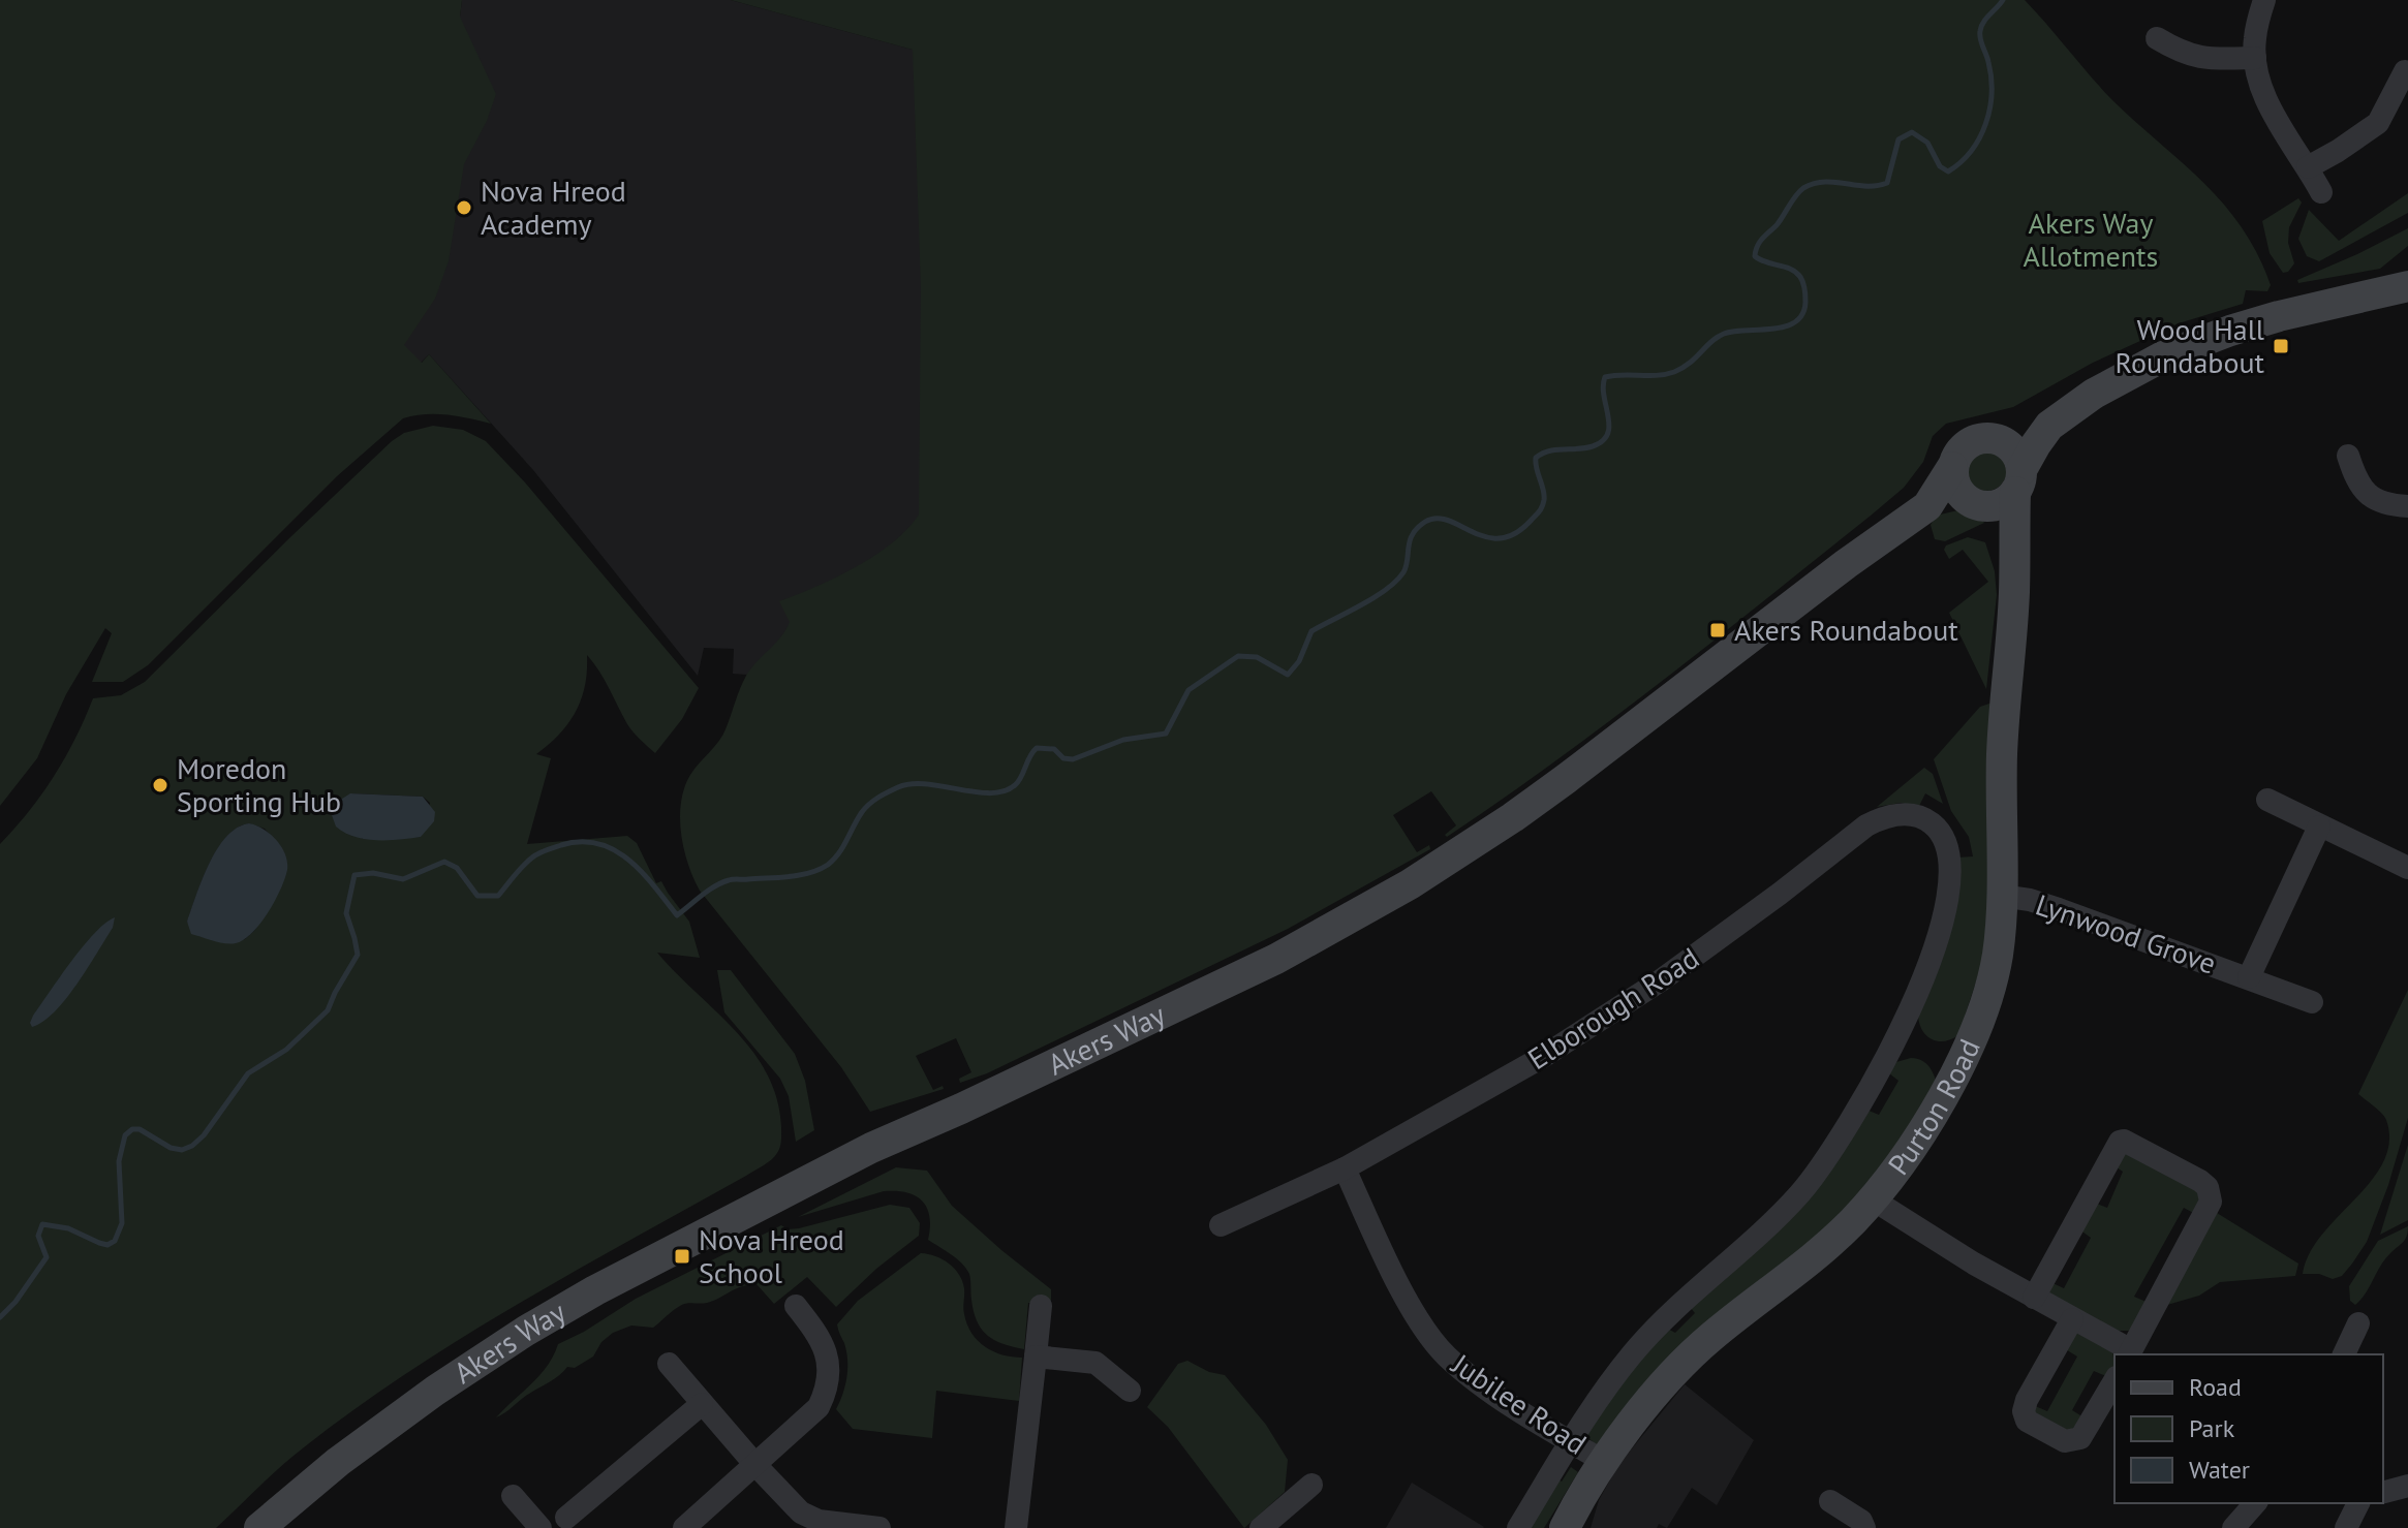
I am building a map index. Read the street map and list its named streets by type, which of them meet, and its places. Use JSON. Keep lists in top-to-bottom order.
{
  "streets": {
    "main road": ["Akers Way", "Purton Road"],
    "street": ["Lynwood Grove", "Elborough Road", "Jubilee Road"]
  },
  "crossings": [
    ["Lynwood Grove", "Purton Road"],
    ["Elborough Road", "Purton Road"],
    ["Elborough Road", "Jubilee Road"],
    ["Akers Way", "Purton Road"],
    ["Purton Road", "Jubilee Road"]
  ],
  "parks": ["Akers Way Allotments"],
  "places": {
    "other": ["Nova Hreod Academy", "Moredon Sporting Hub"],
    "transit": ["Wood Hall Roundabout", "Akers Roundabout", "Nova Hreod School"]
  },
  "legend": ["Road", "Park", "Water"]
}
